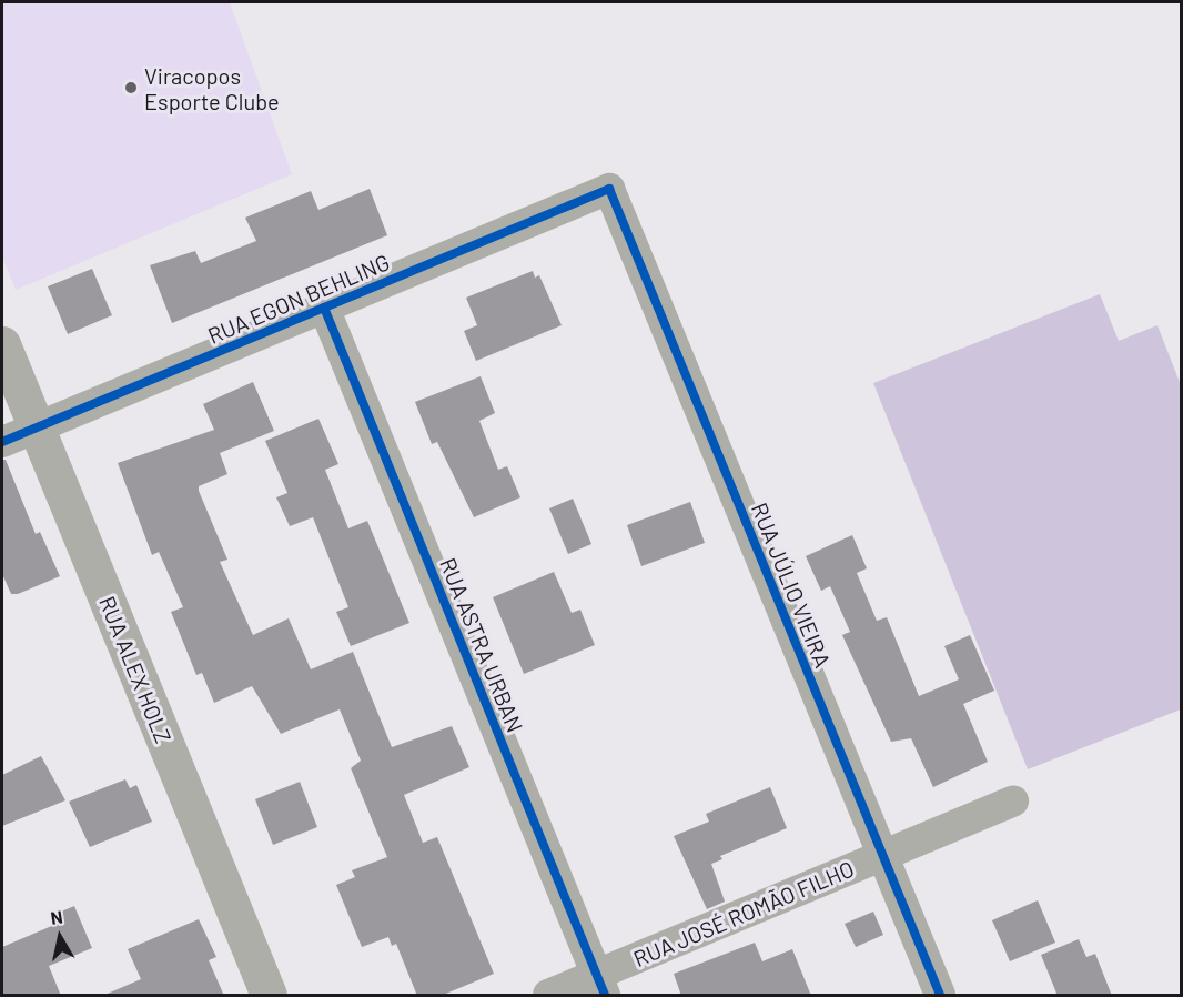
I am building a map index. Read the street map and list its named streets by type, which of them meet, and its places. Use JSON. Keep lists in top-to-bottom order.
{
  "streets": {
    "street": [
      "RUA EGON BEHLING",
      "RUA JÚLIO VIEIRA",
      "RUA ASTRA URBAN",
      "RUA ALEX HOLZ",
      "RUA JOSÉ ROMÃO FILHO"
    ]
  },
  "crossings": [
    ["RUA EGON BEHLING", "RUA JÚLIO VIEIRA"],
    ["RUA EGON BEHLING", "RUA ASTRA URBAN"],
    ["RUA EGON BEHLING", "RUA ALEX HOLZ"],
    ["RUA JÚLIO VIEIRA", "RUA JOSÉ ROMÃO FILHO"],
    ["RUA ASTRA URBAN", "RUA JOSÉ ROMÃO FILHO"]
  ],
  "places": ["Viracopos Esporte Clube"],
  "north": "top"
}
